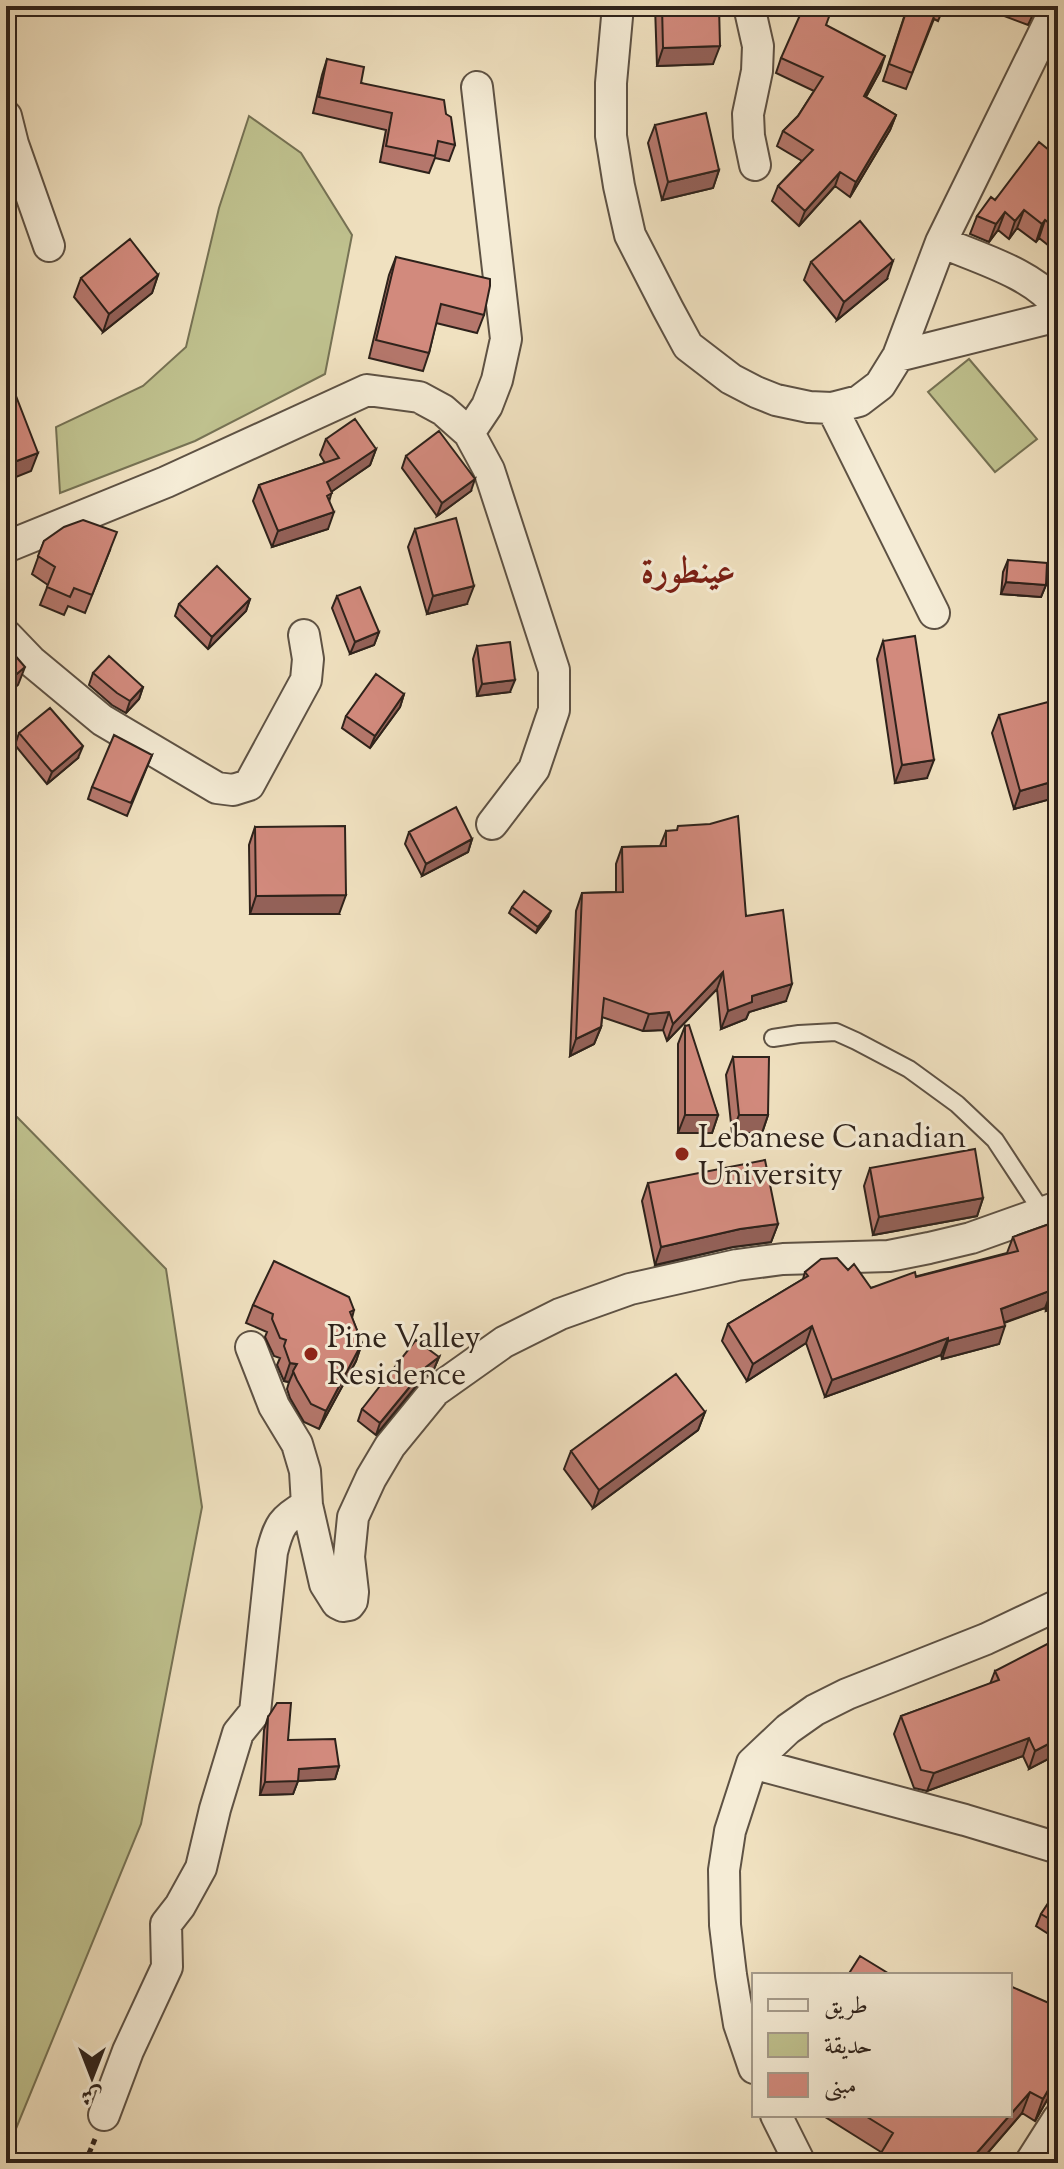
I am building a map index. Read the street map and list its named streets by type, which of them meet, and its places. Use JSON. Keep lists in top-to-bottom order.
{
  "districts": ["عينطورة"],
  "places": ["Lebanese Canadian University", "Pine Valley Residence"],
  "legend": ["طريق", "حديقة", "مبنى"],
  "north": "bottom"
}
